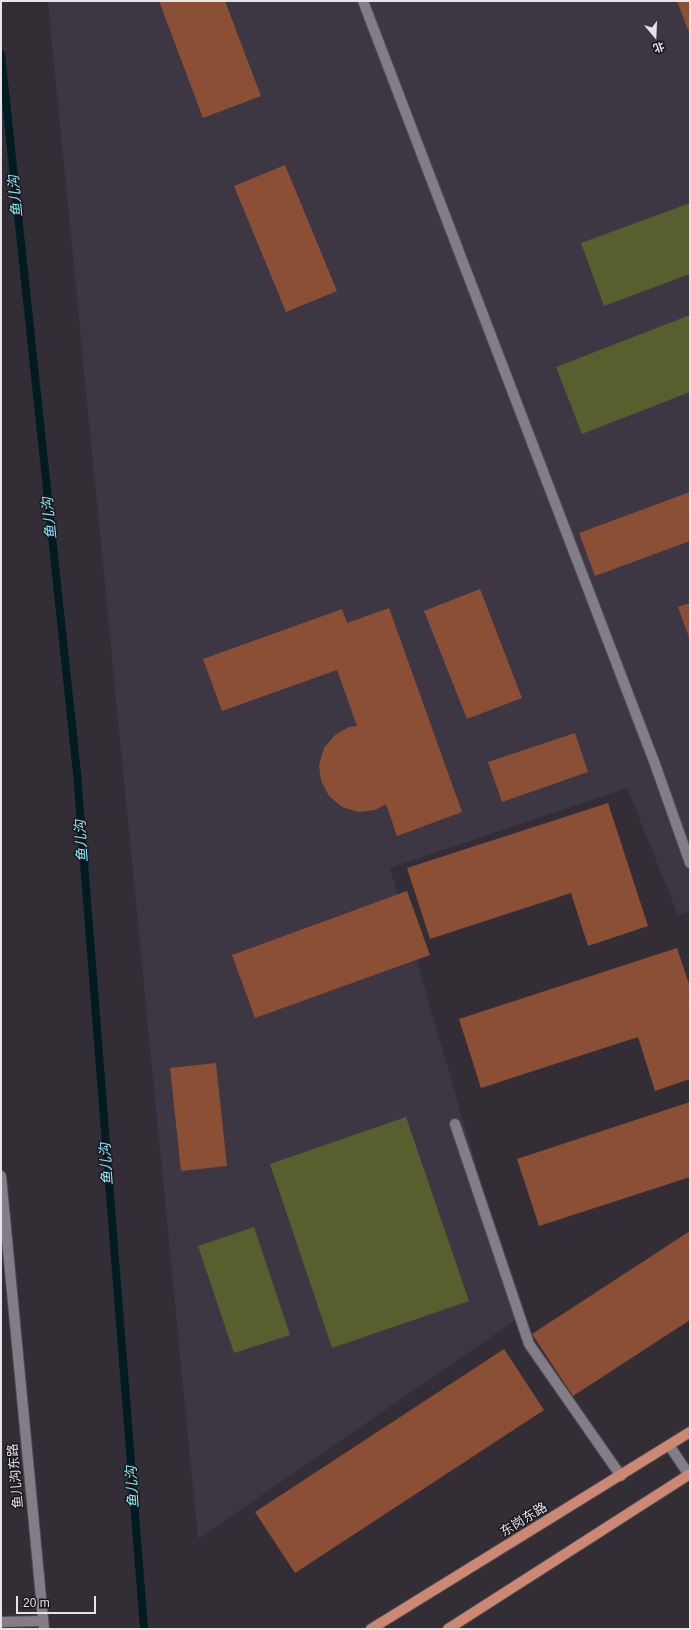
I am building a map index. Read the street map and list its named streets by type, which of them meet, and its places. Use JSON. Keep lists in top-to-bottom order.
{
  "streets": {
    "main road": ["东岗东路"],
    "street": ["鱼儿沟东路"]
  },
  "water": ["鱼儿沟"],
  "scale_bar": "20 m",
  "north": "bottom"
}
